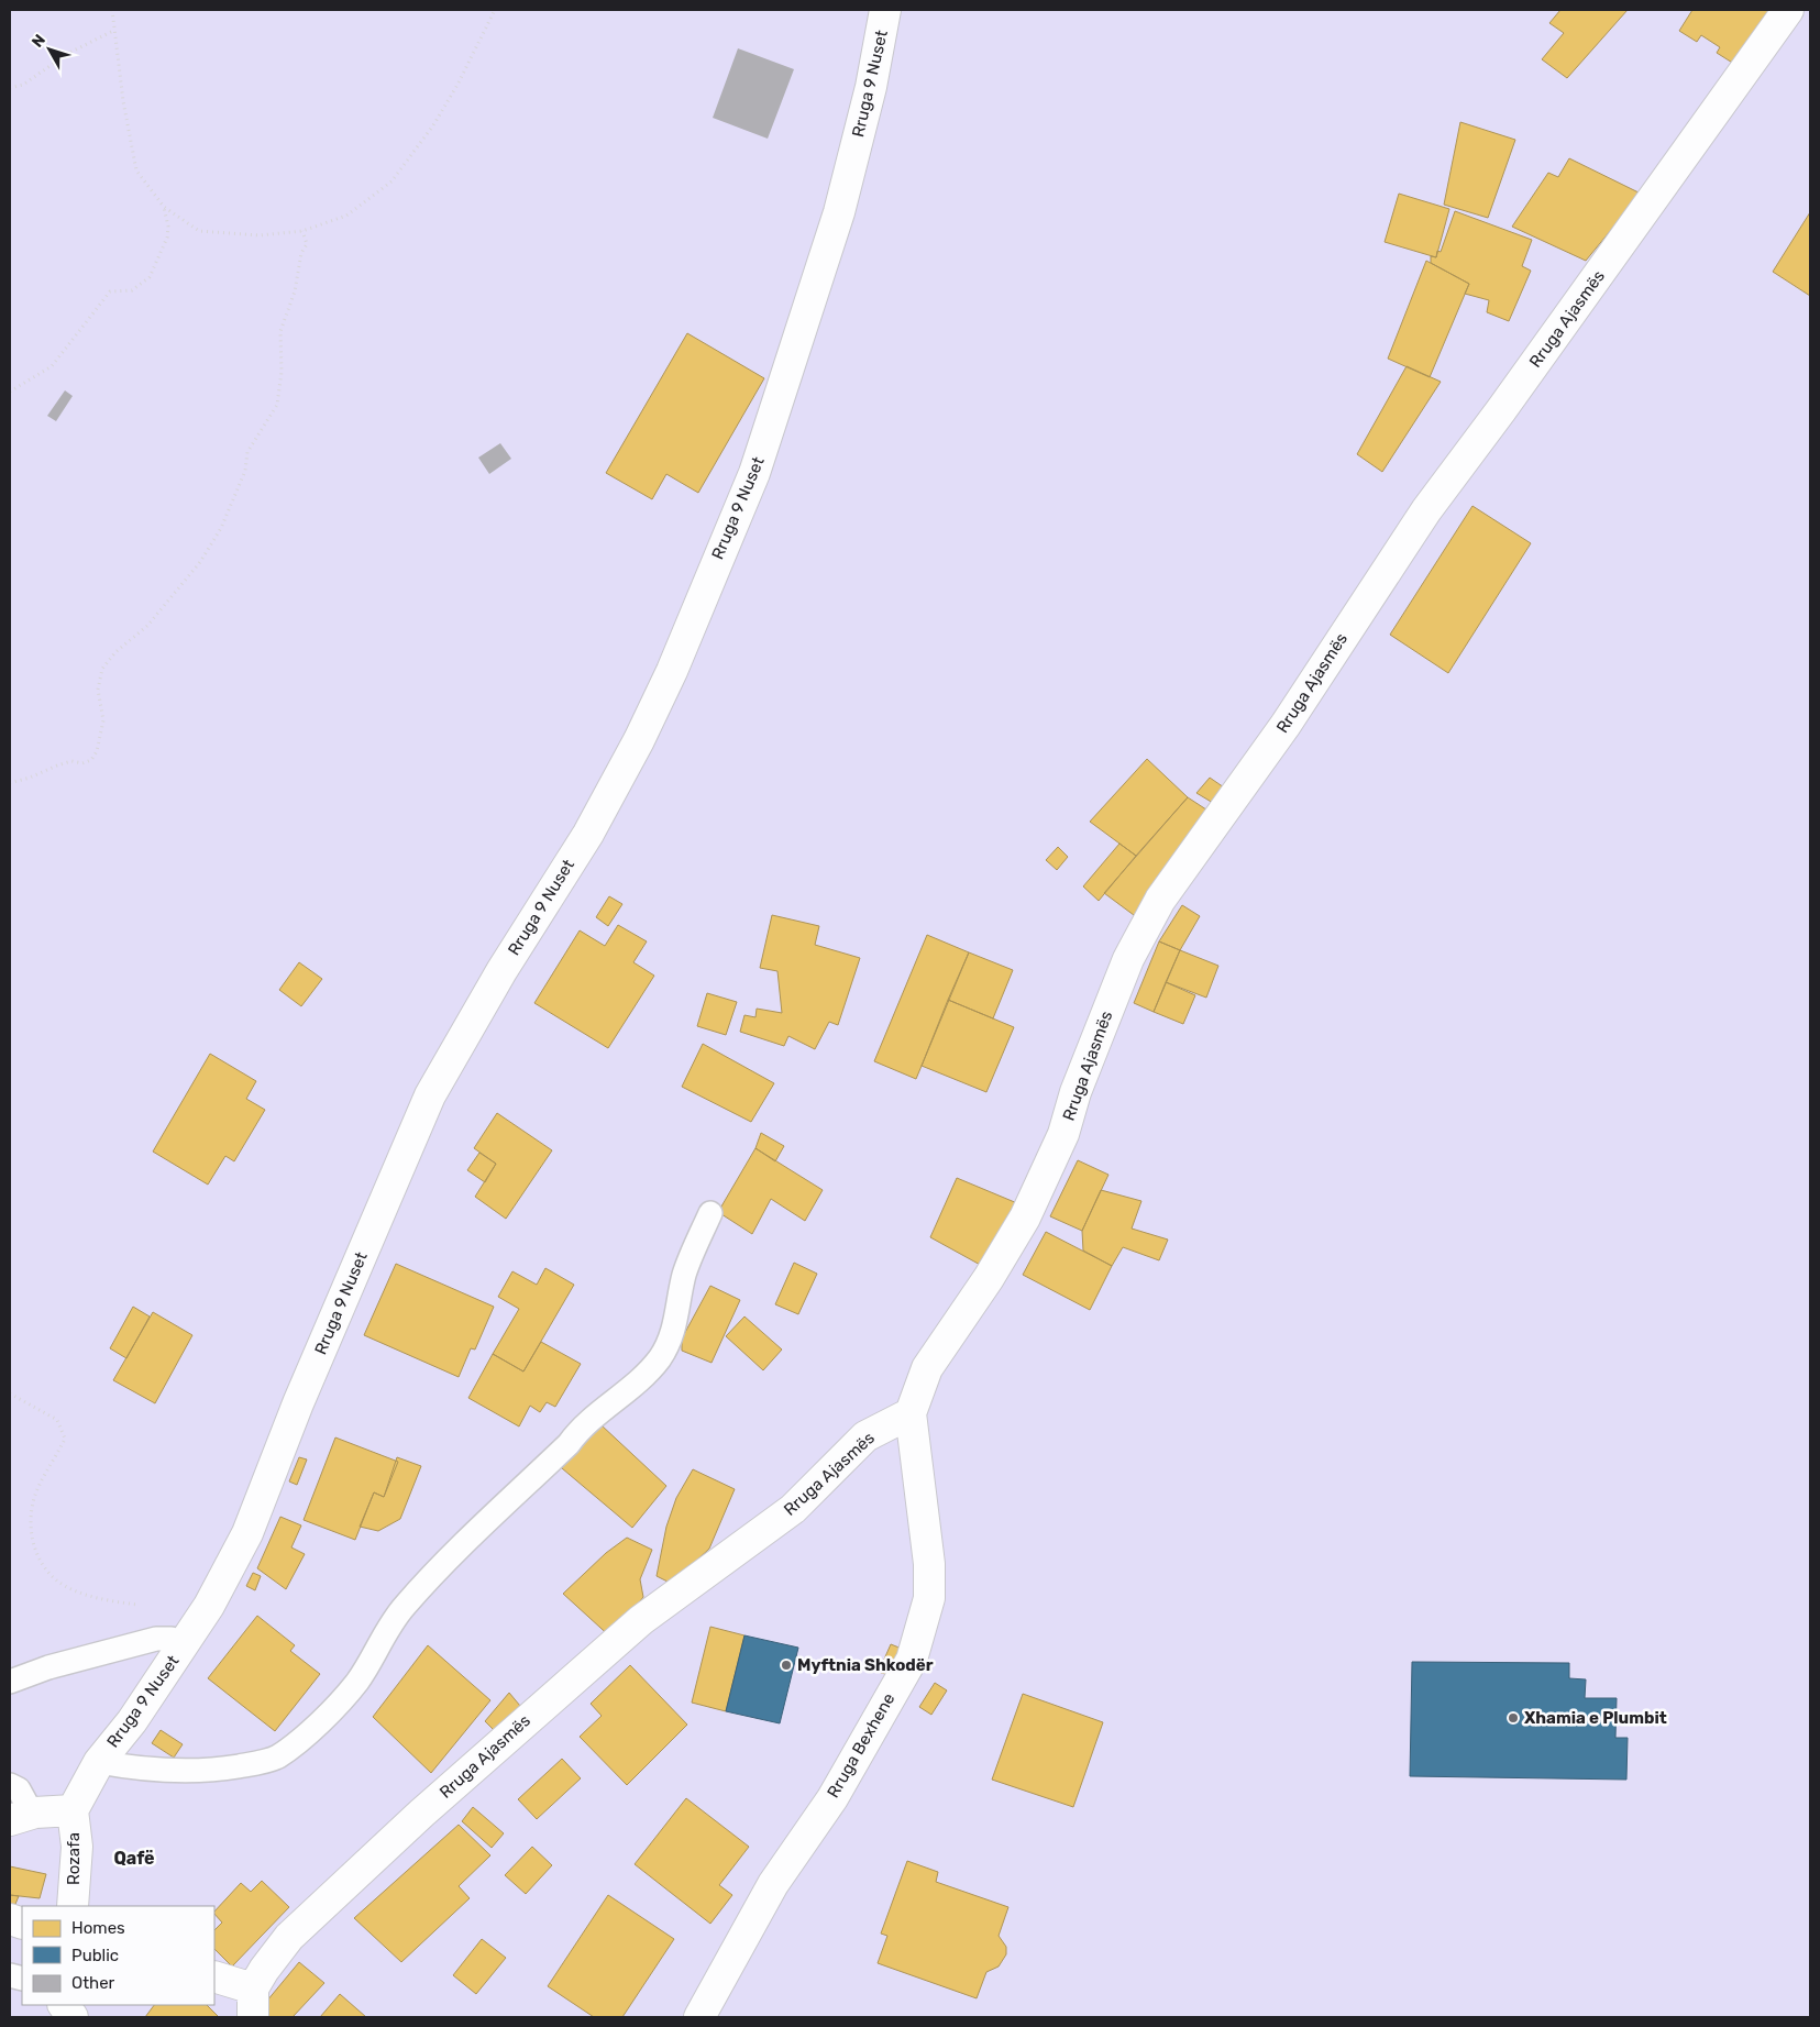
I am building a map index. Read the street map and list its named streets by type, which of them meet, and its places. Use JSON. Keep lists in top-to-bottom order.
{
  "streets": {
    "street": [
      "Rruga 9 Nuset",
      "Rruga Ajasmës",
      "Rruga Bexhene",
      "Rozafa"
    ]
  },
  "crossings": [
    ["Rruga 9 Nuset", "Rozafa"],
    ["Rruga Ajasmës", "Rruga Bexhene"]
  ],
  "districts": ["Qafë"],
  "places": ["Myftnia Shkodër", "Xhamia e Plumbit"],
  "legend": ["Homes", "Public", "Other"],
  "north": "top left"
}
